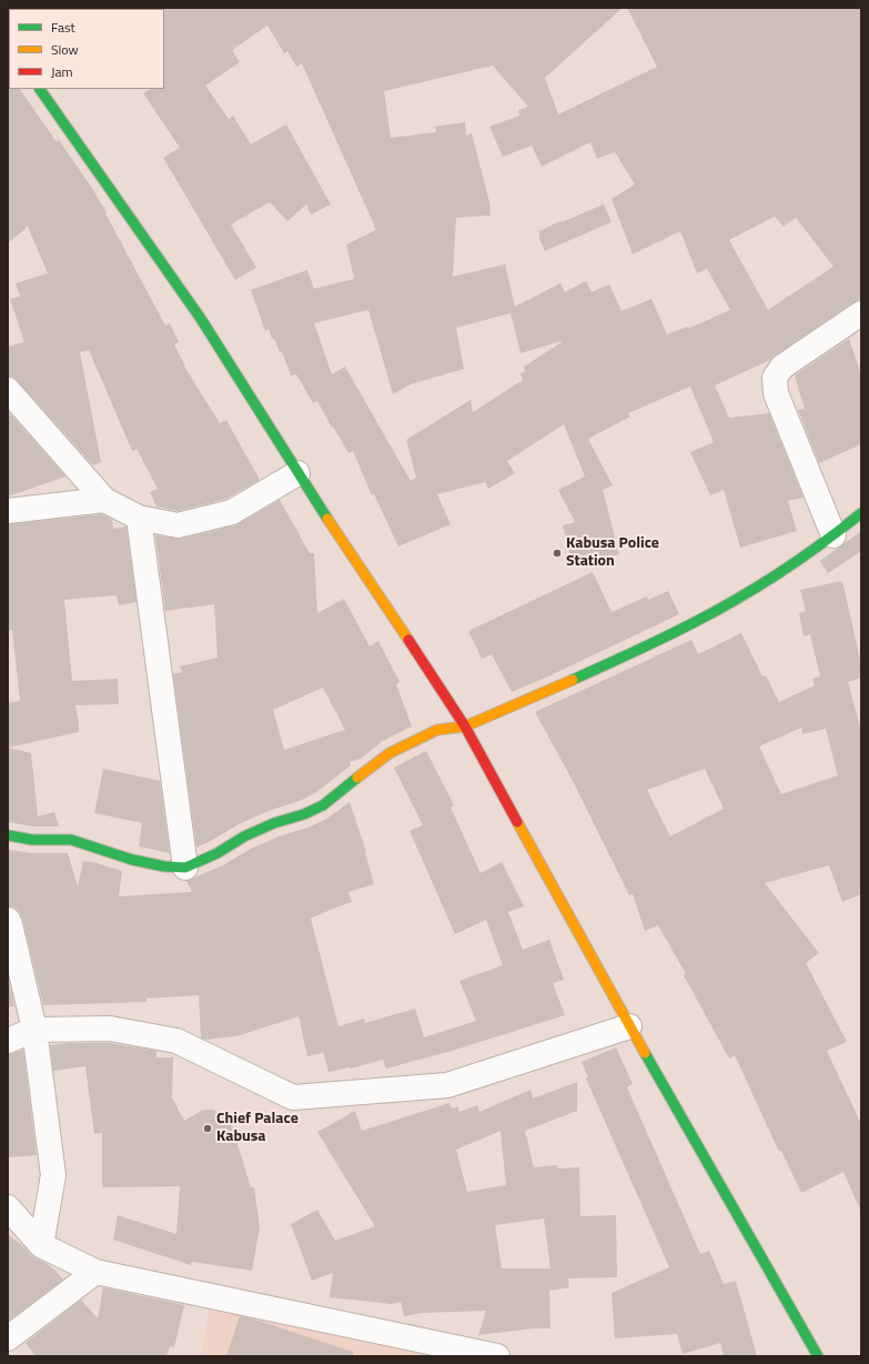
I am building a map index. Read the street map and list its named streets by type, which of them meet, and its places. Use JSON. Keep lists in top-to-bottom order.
{
  "places": ["Kabusa Police Station", "Chief Palace Kabusa"],
  "legend": ["Fast", "Slow", "Jam"]
}
